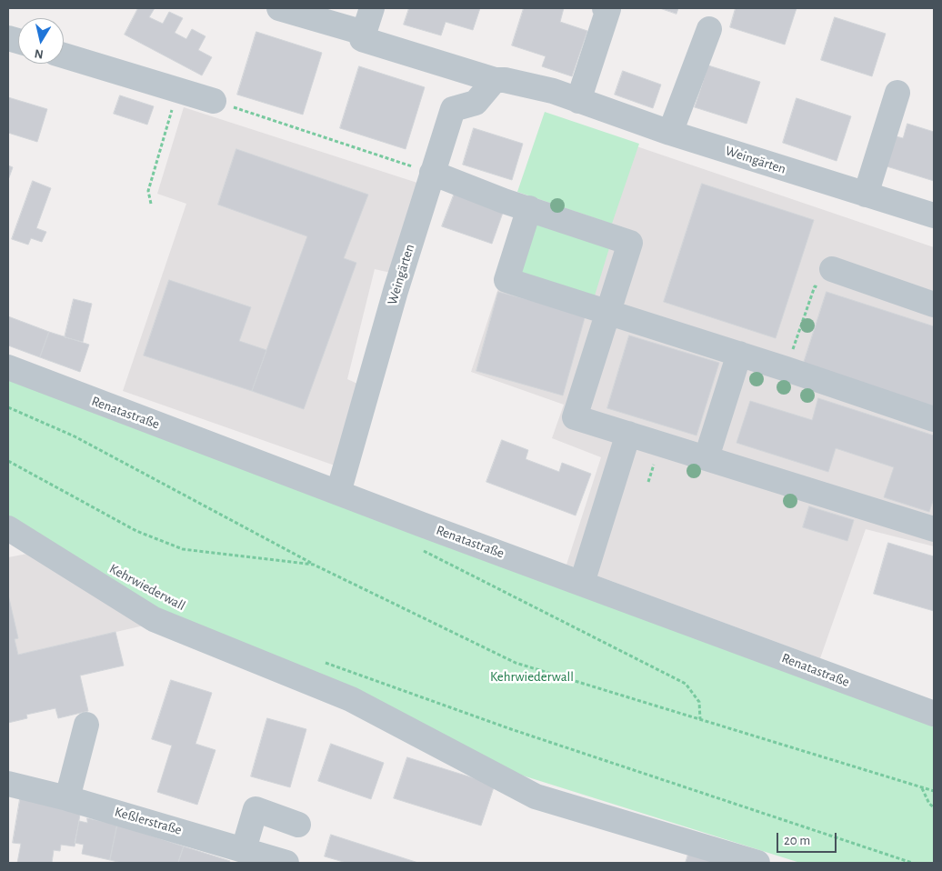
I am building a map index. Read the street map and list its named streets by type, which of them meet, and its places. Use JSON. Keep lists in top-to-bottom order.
{
  "streets": {
    "street": [
      "Weingärten",
      "Renatastraße",
      "Kehrwiederwall",
      "Keßlerstraße"
    ]
  },
  "crossings": [
    ["Weingärten", "Renatastraße"]
  ],
  "parks": ["Kehrwiederwall"],
  "scale_bar": "20 m",
  "north": "bottom"
}
